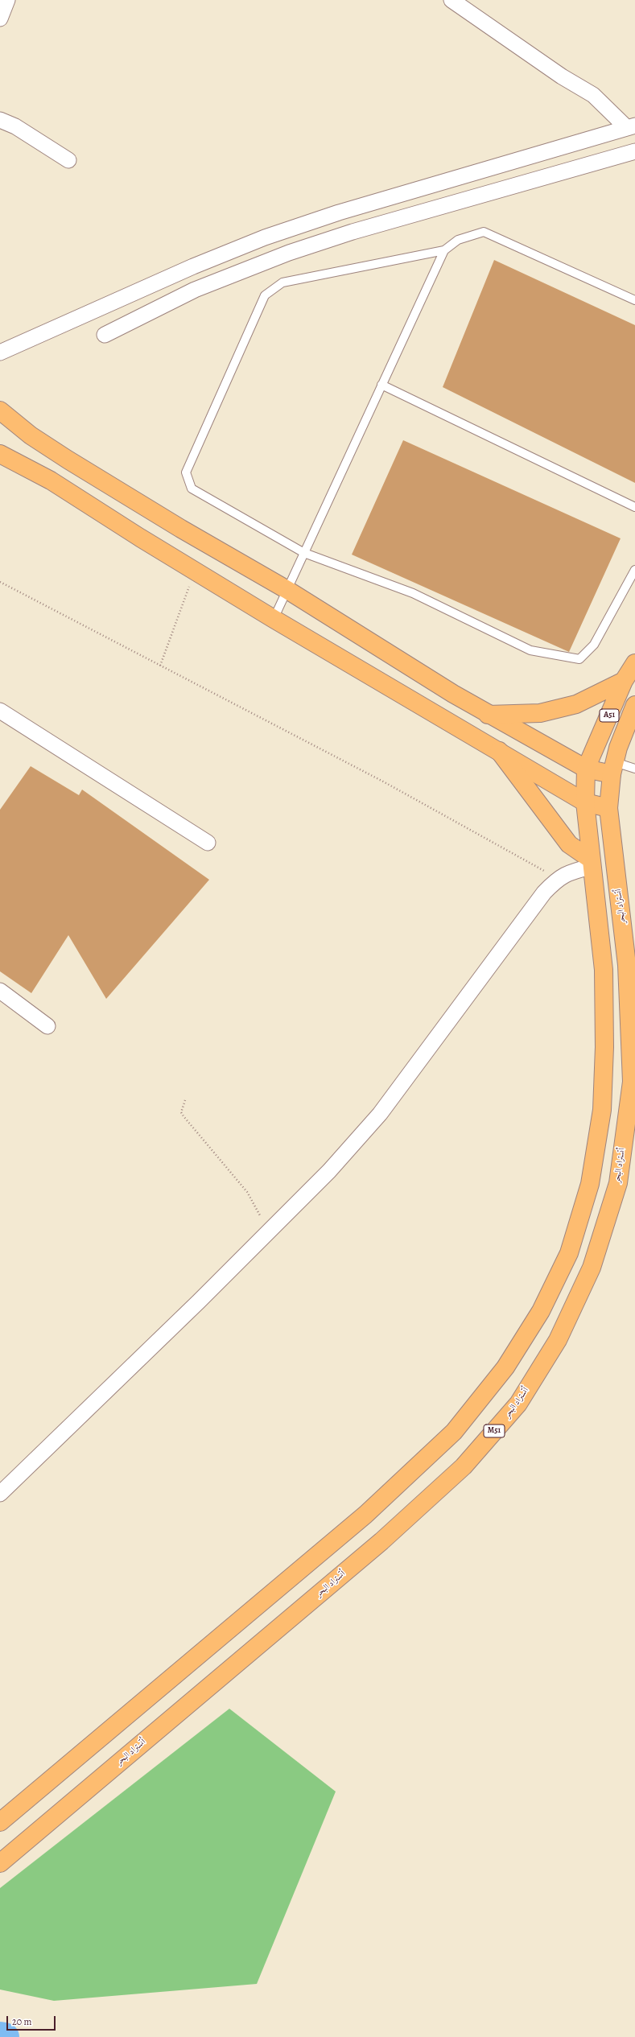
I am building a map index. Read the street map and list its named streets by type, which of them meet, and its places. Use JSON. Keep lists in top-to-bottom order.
{
  "streets": {
    "main road": ["A51", "أتستراد البحر", "M51"]
  },
  "crossings": [
    ["A51", "أتستراد البحر"]
  ],
  "scale_bar": "20 m"
}
